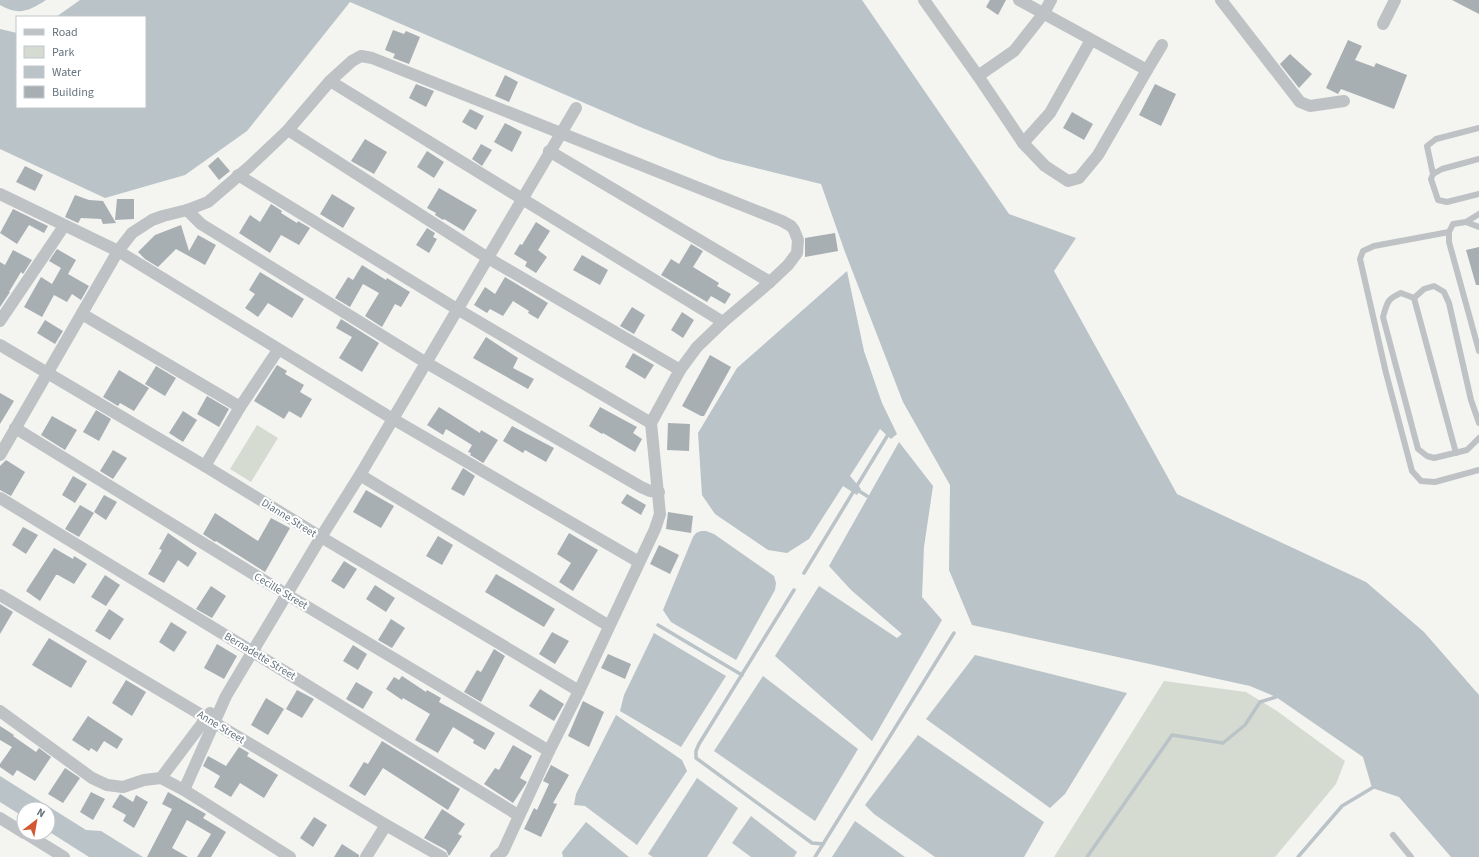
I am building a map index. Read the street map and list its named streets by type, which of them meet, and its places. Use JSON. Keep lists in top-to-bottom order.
{
  "streets": {
    "street": [
      "Dianne Street",
      "Cecille Street",
      "Bernadette Street",
      "Anne Street"
    ]
  },
  "legend": [
    "Road",
    "Park",
    "Water",
    "Building"
  ],
  "north": "top right"
}
